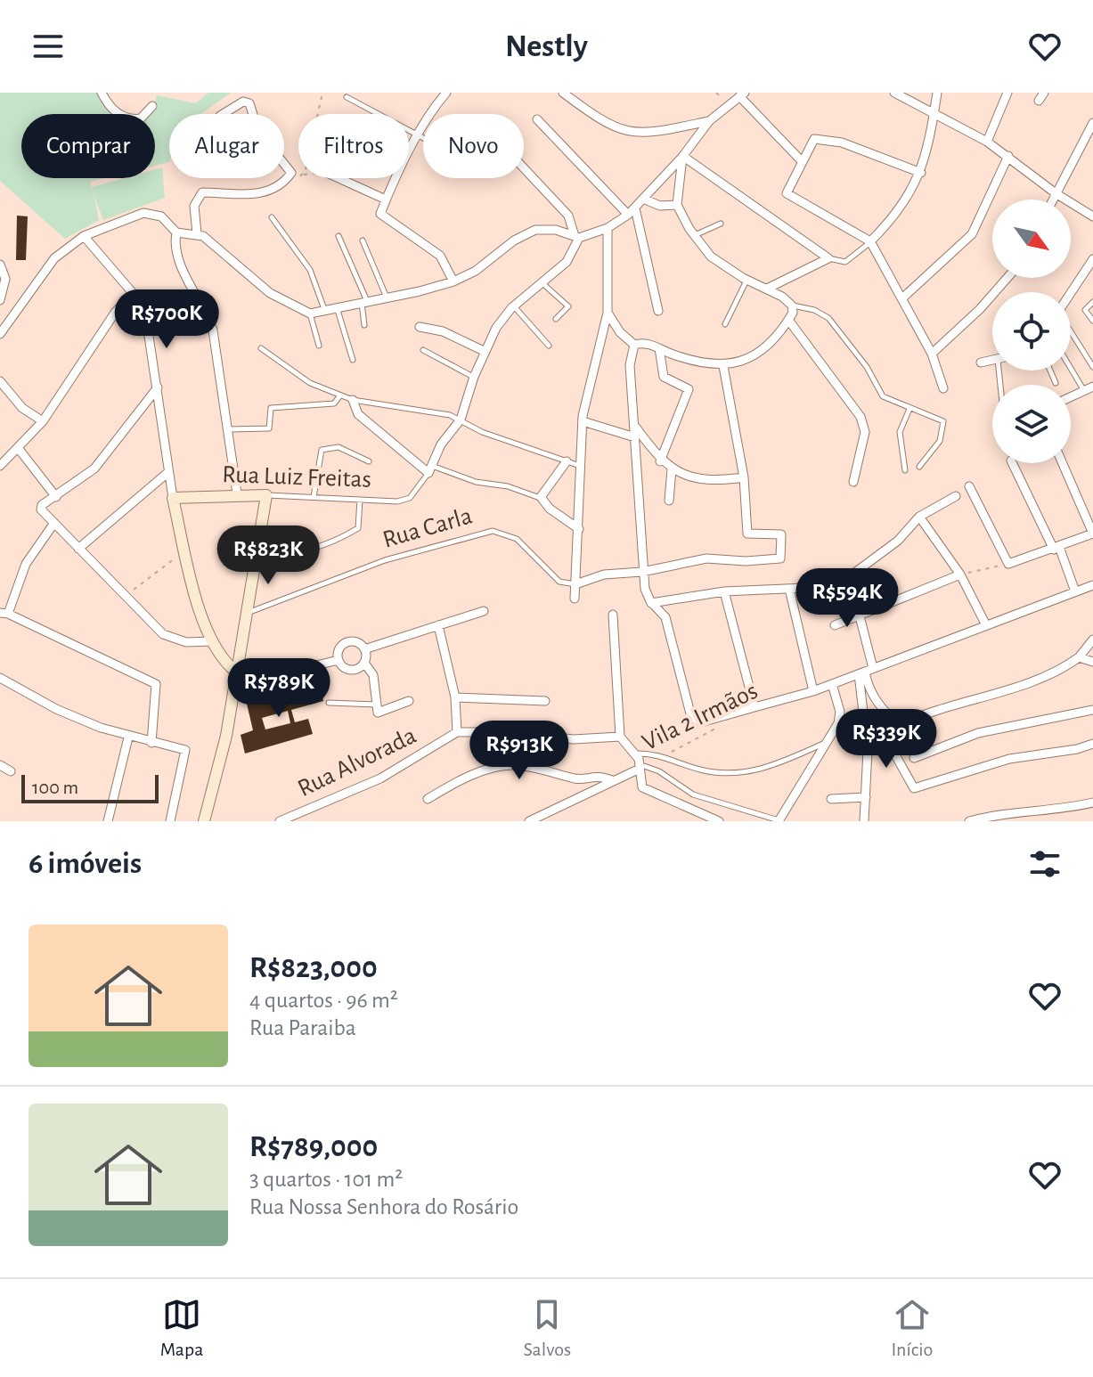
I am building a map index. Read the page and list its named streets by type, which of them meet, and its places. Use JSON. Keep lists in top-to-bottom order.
{
  "streets": {
    "street": ["Rua Luiz Freitas", "Vila 2 Irmãos", "Rua Alvorada"],
    "lane": ["Rua Carla"]
  },
  "scale_bar": "100 m",
  "north": "bottom right",
  "page": {
    "header": "Nestly",
    "chip": [
      "Comprar",
      "Alugar",
      "Filtros",
      "Novo"
    ],
    "price": [
      "R$700K",
      "R$823K",
      "R$594K",
      "R$789K",
      "R$339K",
      "R$913K"
    ],
    "scale": "100 m",
    "heading": "6 imóveis",
    "list": [
      {
        "name": "R$823,000",
        "note": "4 quartos · 96 m² · Rua Paraiba"
      },
      {
        "name": "R$789,000",
        "note": "3 quartos · 101 m² · Rua Nossa Senhora do Rosário"
      }
    ],
    "tabs": ["Mapa", "Salvos", "Início"]
  }
}
